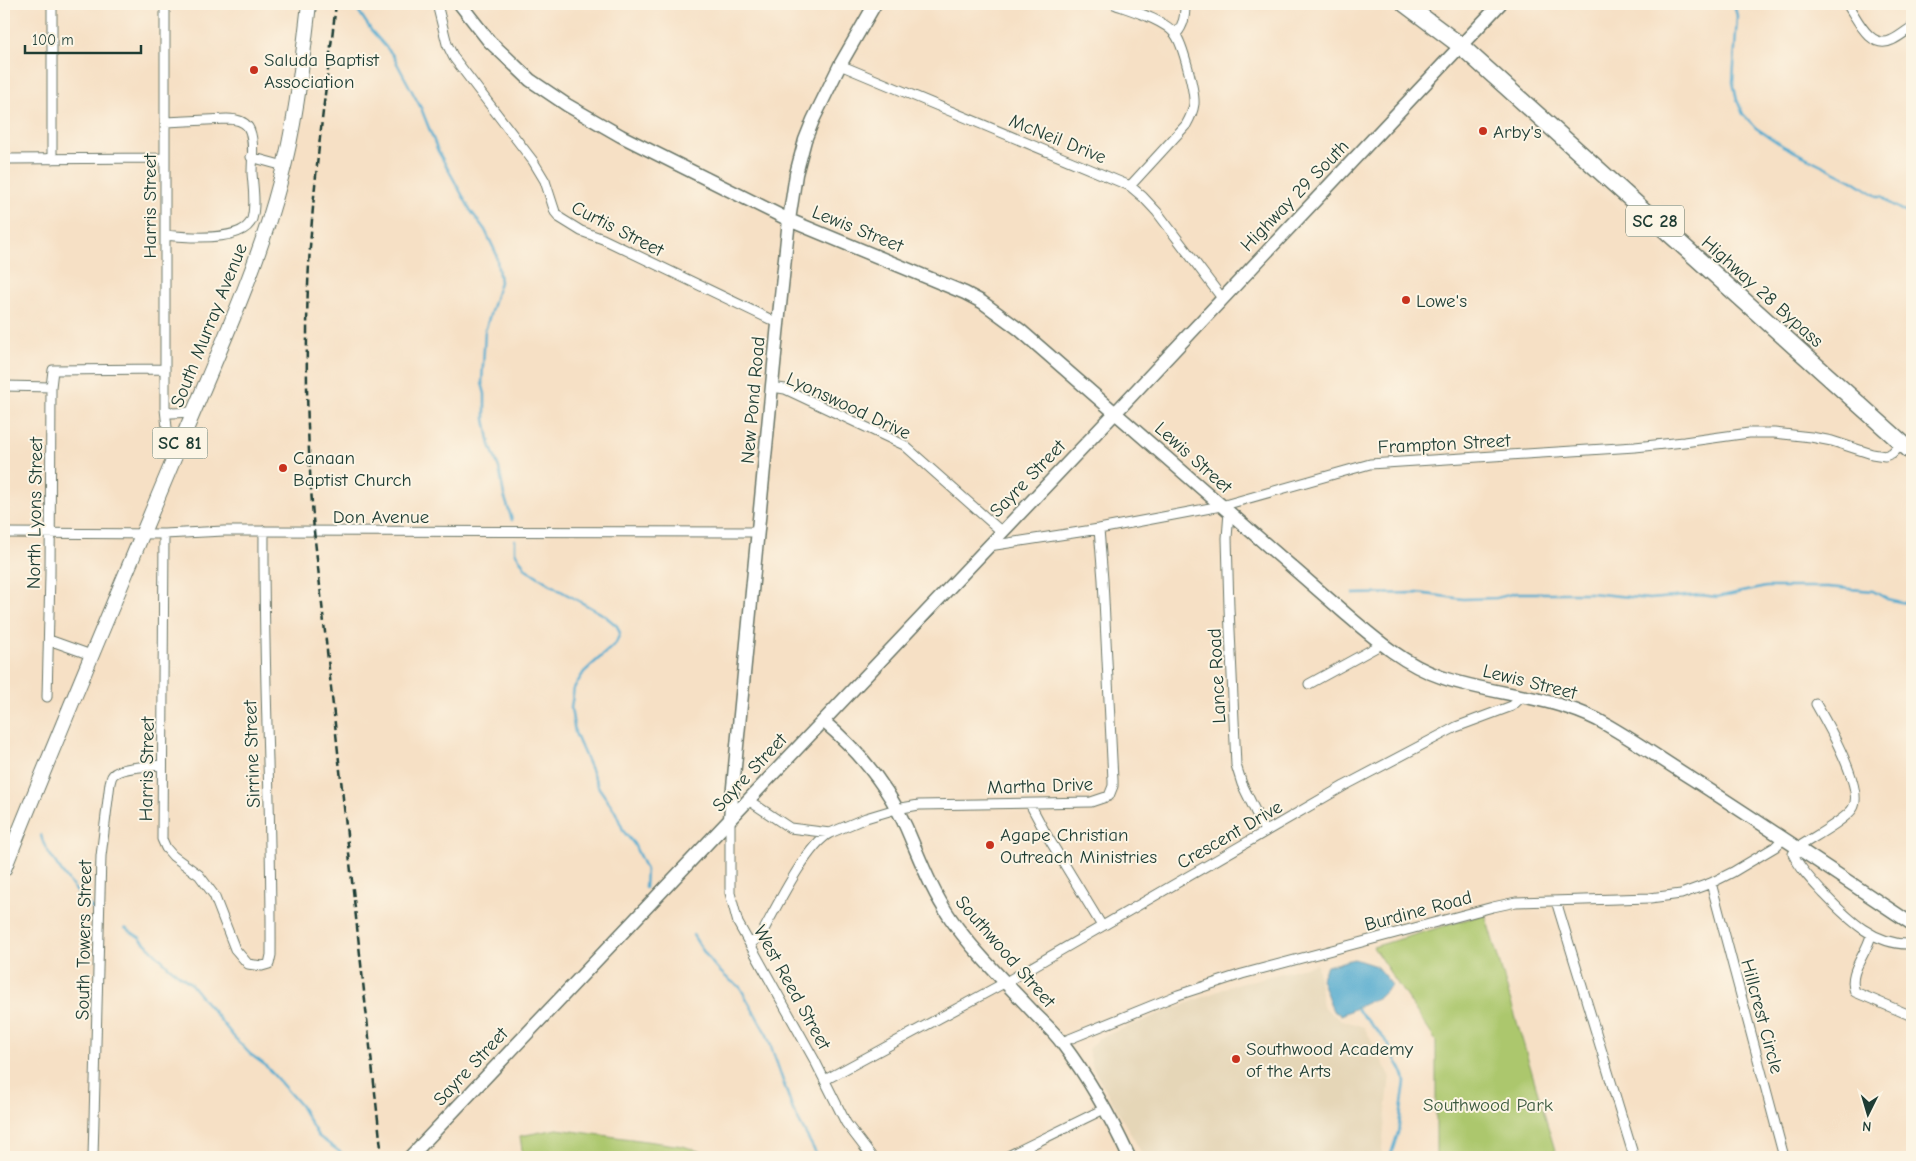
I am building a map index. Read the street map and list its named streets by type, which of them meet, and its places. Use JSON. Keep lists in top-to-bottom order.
{
  "streets": {
    "highway": ["SC 28", "Highway 28 Bypass"],
    "main road": ["South Murray Avenue", "SC 81"],
    "street": [
      "McNeil Drive",
      "Highway 29 South",
      "Harris Street",
      "Curtis Street",
      "Lewis Street",
      "New Pond Road",
      "Lyonswood Drive",
      "Frampton Street",
      "Sayre Street",
      "North Lyons Street",
      "Don Avenue",
      "Lance Road",
      "Sirrine Street",
      "Martha Drive",
      "Crescent Drive",
      "Burdine Road",
      "South Towers Street",
      "Southwood Street",
      "West Reed Street",
      "Hillcrest Circle"
    ]
  },
  "crossings": [
    ["McNeil Drive", "Highway 29 South"],
    ["McNeil Drive", "New Pond Road"],
    ["Highway 29 South", "Lewis Street"],
    ["Highway 29 South", "Highway 28 Bypass"],
    ["Highway 29 South", "Sayre Street"],
    ["Harris Street", "South Murray Avenue"],
    ["Harris Street", "Don Avenue"],
    ["Harris Street", "Sirrine Street"],
    ["Harris Street", "South Towers Street"],
    ["Curtis Street", "New Pond Road"],
    ["Lewis Street", "New Pond Road"],
    ["Lewis Street", "Frampton Street"],
    ["Lewis Street", "Sayre Street"],
    ["Lewis Street", "Lance Road"],
    ["Lewis Street", "Crescent Drive"],
    ["Lewis Street", "Burdine Road"],
    ["Highway 28 Bypass", "Frampton Street"],
    ["South Murray Avenue", "Don Avenue"],
    ["New Pond Road", "Lyonswood Drive"],
    ["New Pond Road", "Sayre Street"],
    ["New Pond Road", "Don Avenue"],
    ["New Pond Road", "West Reed Street"],
    ["Lyonswood Drive", "Sayre Street"],
    ["Frampton Street", "Sayre Street"],
    ["Frampton Street", "Lance Road"],
    ["Frampton Street", "Martha Drive"],
    ["Sayre Street", "Southwood Street"],
    ["Sayre Street", "West Reed Street"],
    ["North Lyons Street", "Don Avenue"],
    ["Don Avenue", "Sirrine Street"],
    ["Lance Road", "Crescent Drive"],
    ["Martha Drive", "Southwood Street"],
    ["Crescent Drive", "Southwood Street"],
    ["Crescent Drive", "West Reed Street"],
    ["Burdine Road", "Southwood Street"],
    ["Burdine Road", "Hillcrest Circle"]
  ],
  "parks": ["Southwood Park"],
  "places": [
    "Saluda Baptist Association",
    "Arby's",
    "Lowe's",
    "Canaan Baptist Church",
    "Agape Christian Outreach Ministries",
    "Southwood Academy of the Arts"
  ],
  "scale_bar": "100 m",
  "north": "bottom"
}
